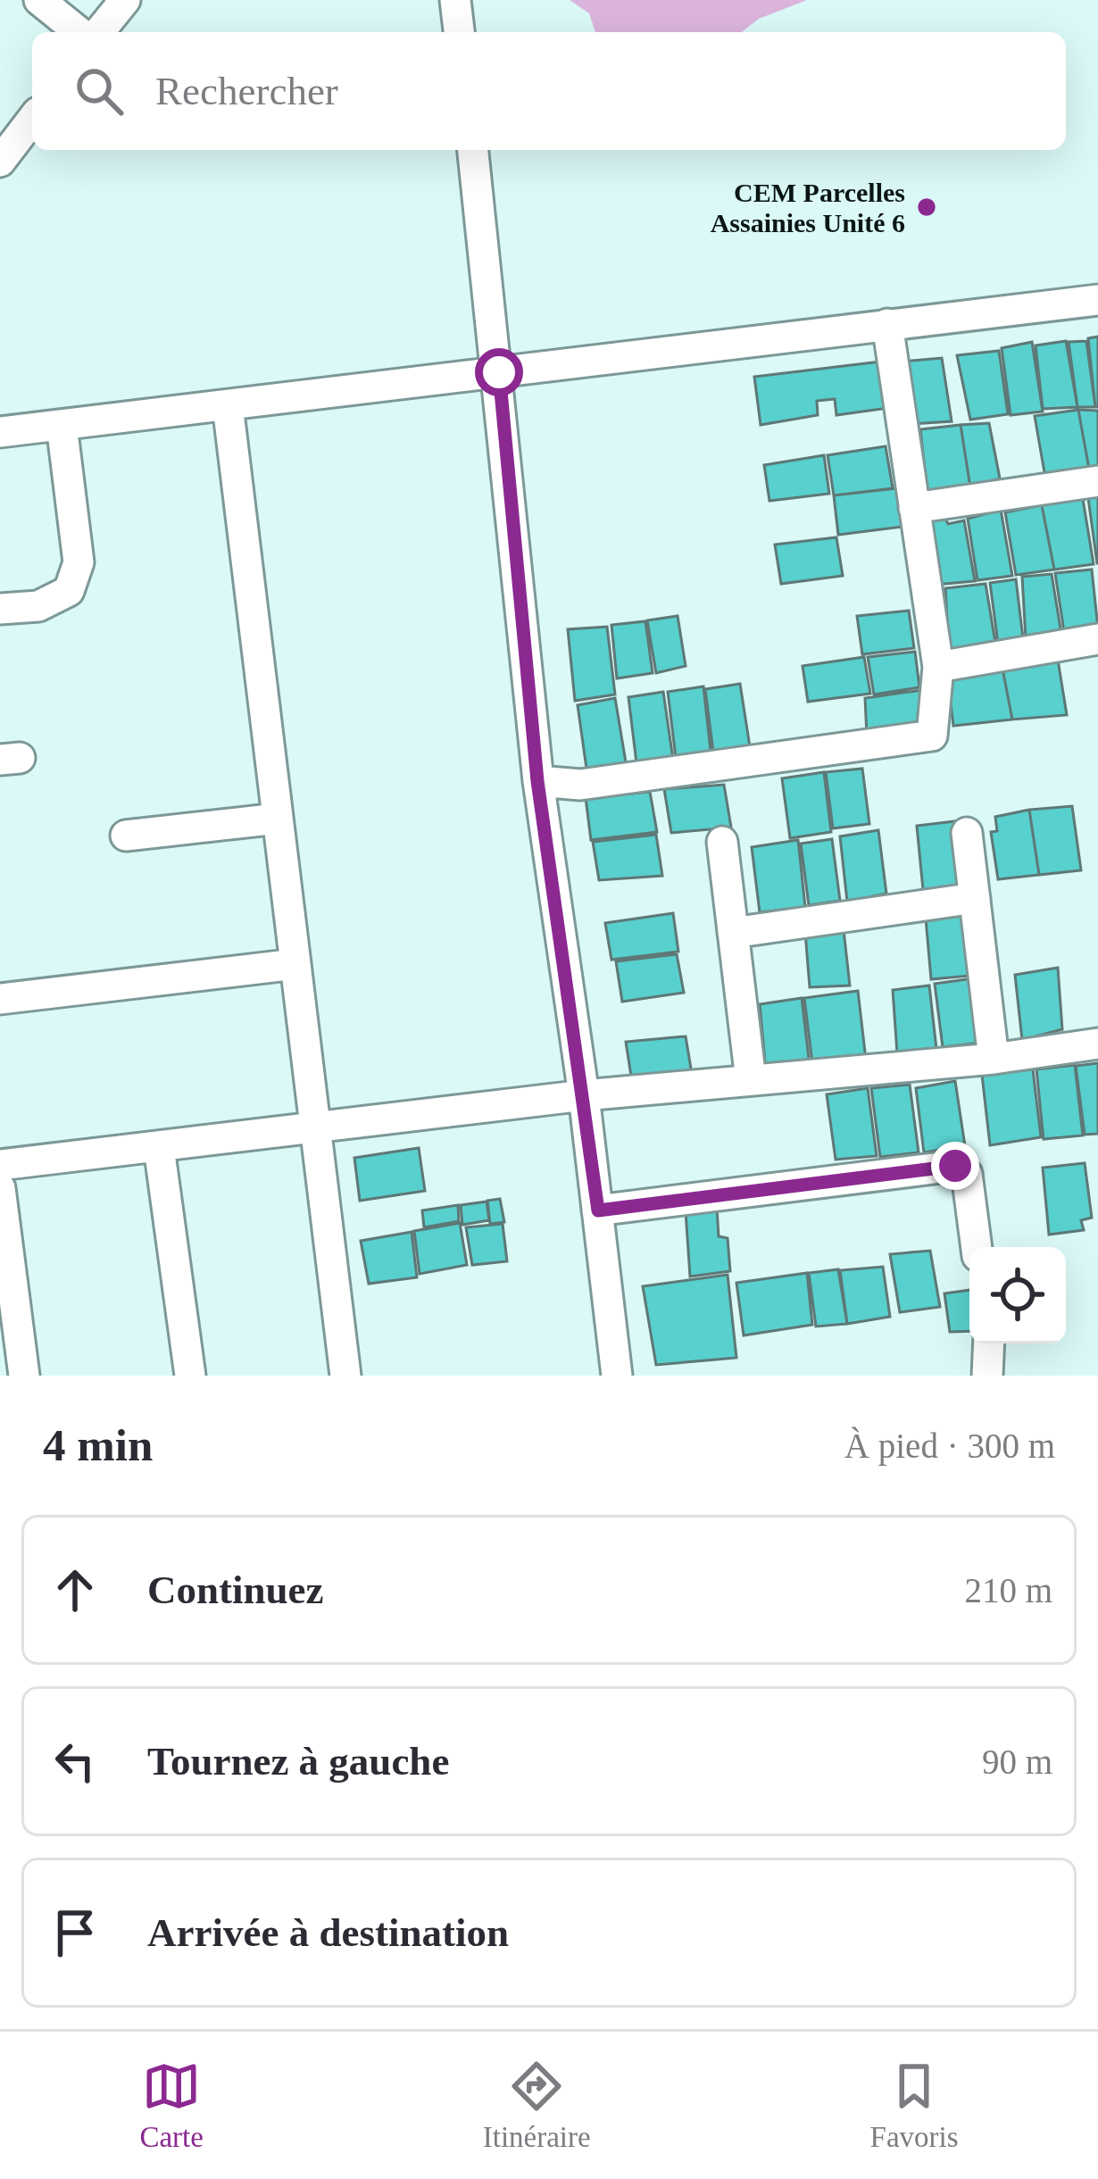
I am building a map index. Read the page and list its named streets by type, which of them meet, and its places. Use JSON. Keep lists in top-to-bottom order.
{
  "places": ["CEM Parcelles Assainies Unité 6"],
  "page": {
    "search": "Rechercher",
    "heading": ["4 min", "À pied · 300 m"],
    "list": [
      ["Continuez", "210 m"],
      ["Tournez à gauche", "90 m"],
      "Arrivée à destination"
    ],
    "nav": ["Carte", "Itinéraire", "Favoris"]
  }
}
